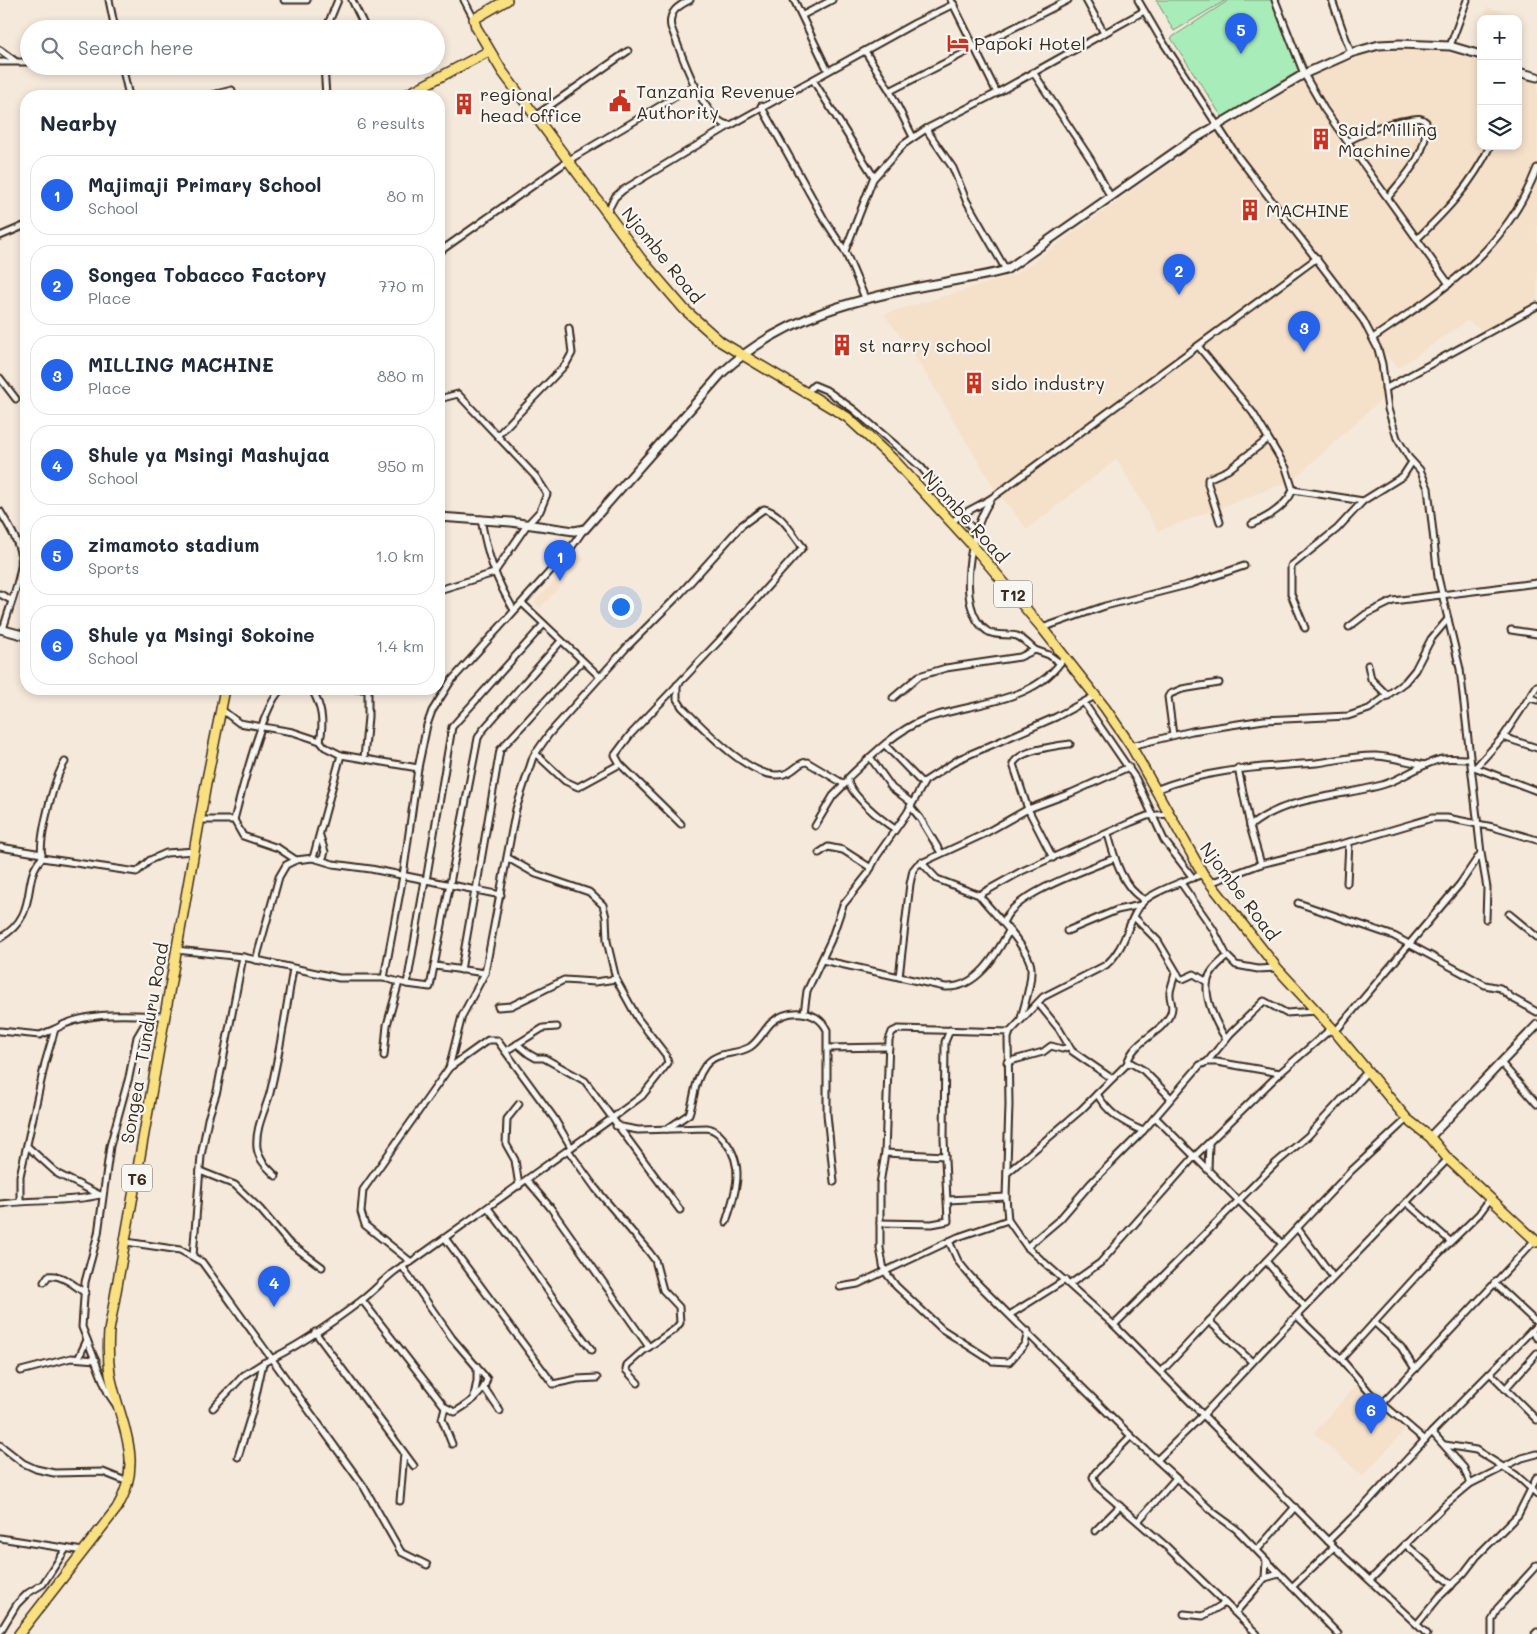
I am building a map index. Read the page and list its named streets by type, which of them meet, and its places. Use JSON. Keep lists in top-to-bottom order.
{
  "streets": {
    "highway": [
      "Njombe Road",
      "T12",
      "Songea - Tunduru Road",
      "T6"
    ]
  },
  "places": {
    "hotel": ["Papoki Hotel"],
    "public building": ["Tanzania Revenue Authority"],
    "building": [
      "regional head office",
      "Said Milling Machine",
      "MACHINE",
      "st narry school",
      "sido industry"
    ]
  },
  "page": {
    "pins": [
      "5",
      "2",
      "3",
      "1",
      "4",
      "6"
    ],
    "map_buttons": ["+", "−"],
    "search": "Search here",
    "heading": ["Nearby", "6 results"],
    "list": [
      {
        "mark": "1",
        "name": "Majimaji Primary School",
        "note": "School",
        "value": "80 m"
      },
      {
        "mark": "2",
        "name": "Songea Tobacco Factory",
        "note": "Place",
        "value": "770 m"
      },
      {
        "mark": "3",
        "name": "MILLING MACHINE",
        "note": "Place",
        "value": "880 m"
      },
      {
        "mark": "4",
        "name": "Shule ya Msingi Mashujaa",
        "note": "School",
        "value": "950 m"
      },
      {
        "mark": "5",
        "name": "zimamoto stadium",
        "note": "Sports",
        "value": "1.0 km"
      },
      {
        "mark": "6",
        "name": "Shule ya Msingi Sokoine",
        "note": "School",
        "value": "1.4 km"
      }
    ]
  }
}
